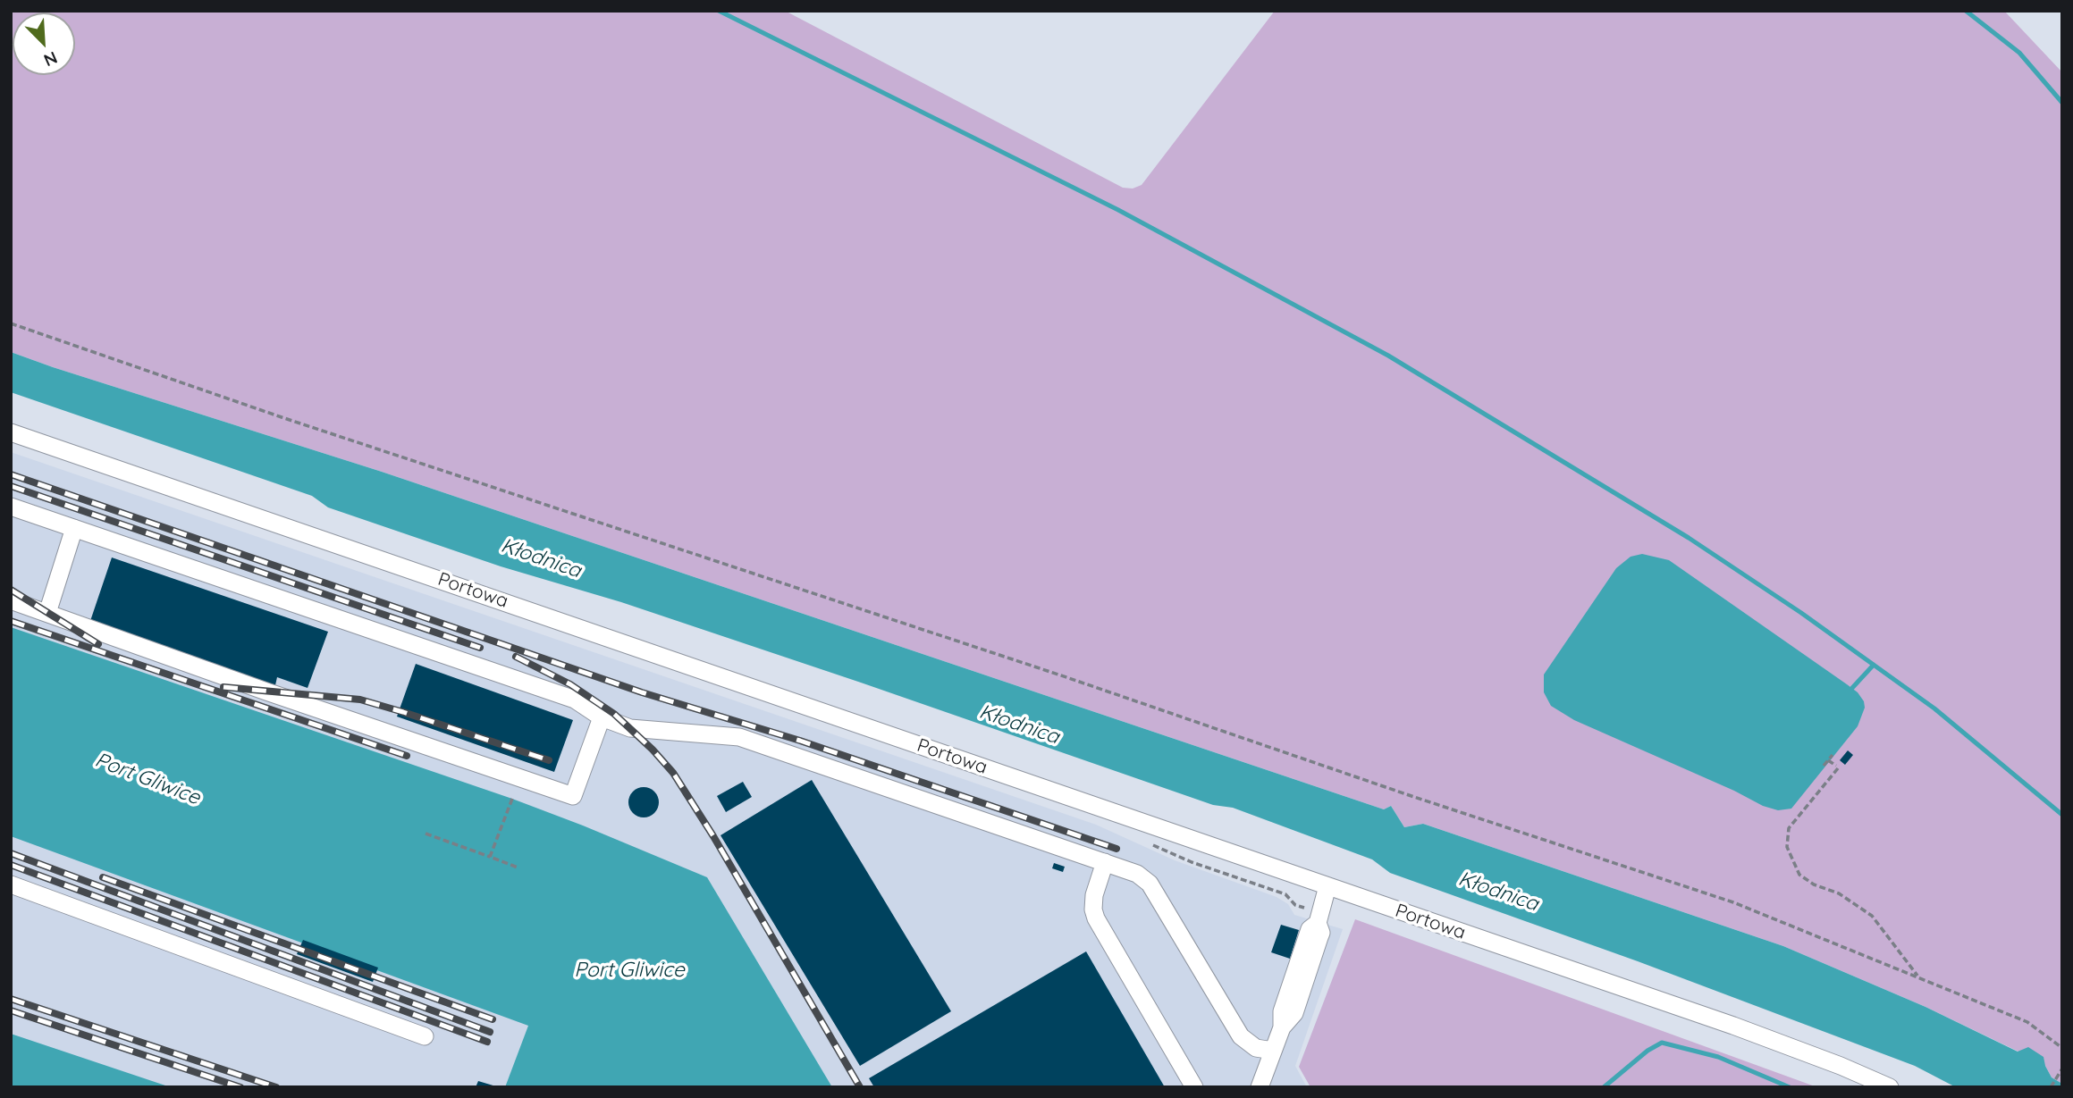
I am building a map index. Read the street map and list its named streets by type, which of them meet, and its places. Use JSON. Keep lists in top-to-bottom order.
{
  "streets": {
    "street": ["Portowa"]
  },
  "water": ["Kłodnica", "Port Gliwice"],
  "north": "bottom right"
}
